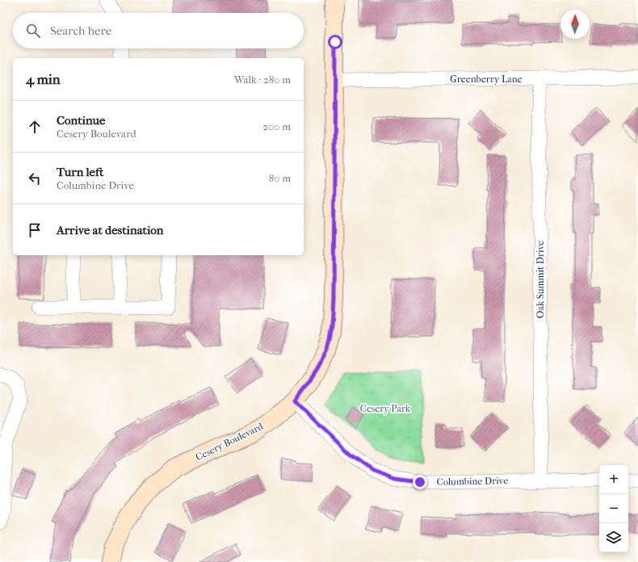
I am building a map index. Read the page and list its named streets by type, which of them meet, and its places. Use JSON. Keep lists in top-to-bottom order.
{
  "streets": {
    "main road": ["Cesery Boulevard"],
    "street": ["Greenberry Lane", "Oak Summit Drive", "Columbine Drive"]
  },
  "crossings": [
    ["Greenberry Lane", "Oak Summit Drive"],
    ["Greenberry Lane", "Cesery Boulevard"],
    ["Oak Summit Drive", "Columbine Drive"],
    ["Cesery Boulevard", "Columbine Drive"]
  ],
  "parks": ["Cesery Park"],
  "north": "top",
  "page": {
    "search": "Search here",
    "heading": ["4 min", "Walk · 280 m"],
    "list": [
      ["Continue", "Cesery Boulevard", "200 m"],
      ["Turn left", "Columbine Drive", "80 m"],
      "Arrive at destination"
    ],
    "map_buttons": ["+", "−"]
  }
}
